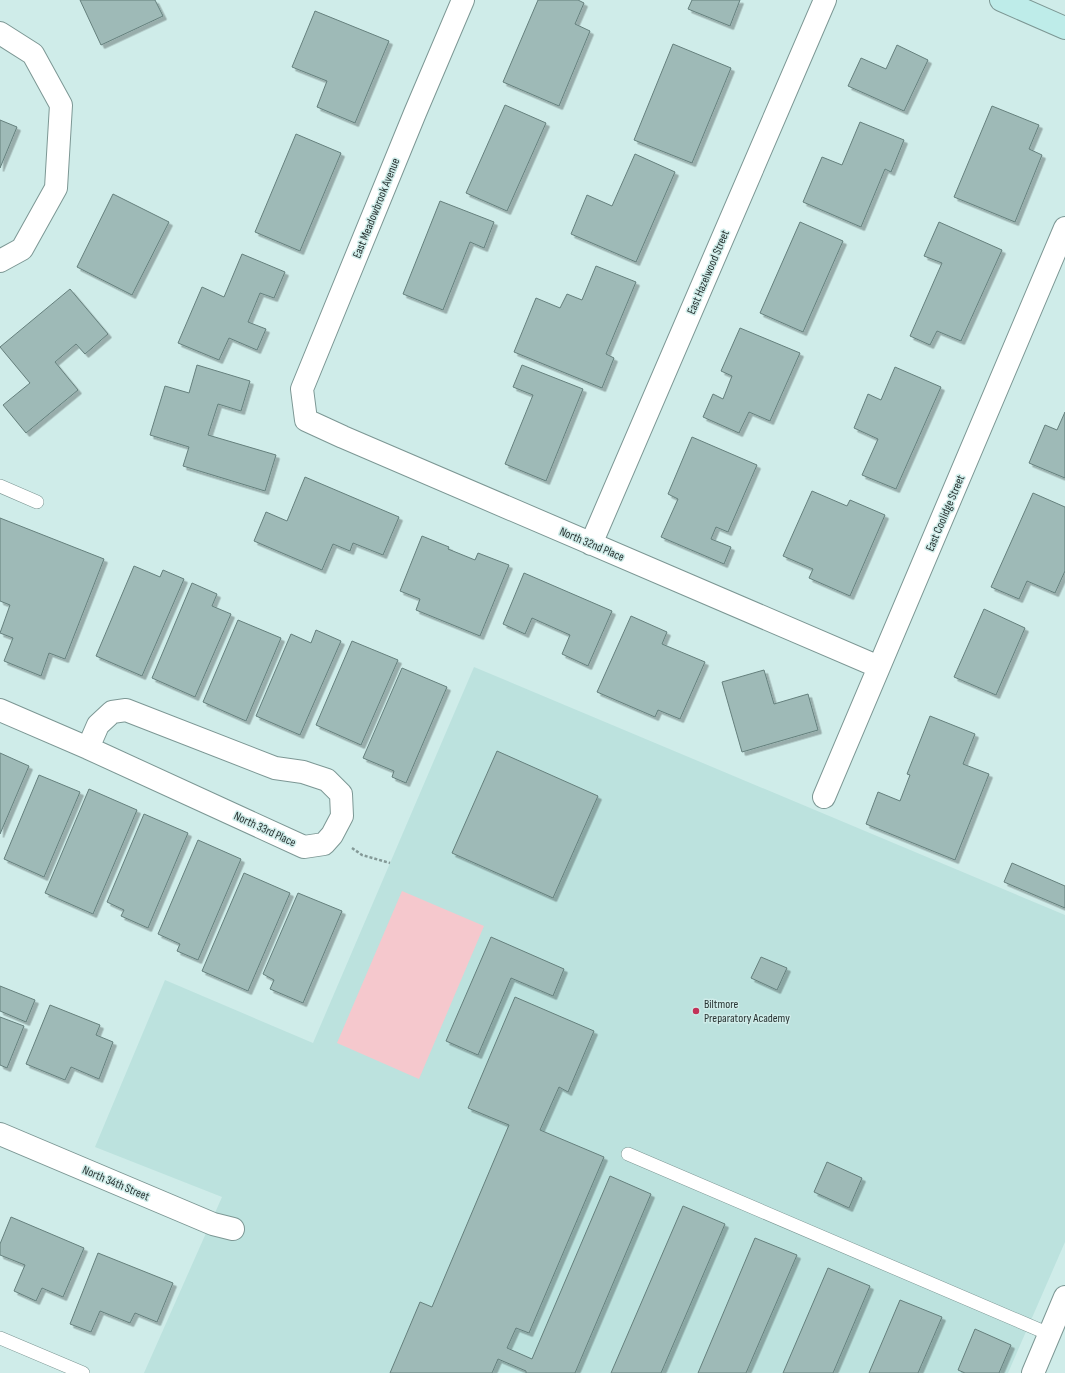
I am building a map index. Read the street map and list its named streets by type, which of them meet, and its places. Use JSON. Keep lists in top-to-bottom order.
{
  "streets": {
    "street": [
      "East Meadowbrook Avenue",
      "East Hazelwood Street",
      "East Coolidge Street",
      "North 32nd Place",
      "North 33rd Place",
      "North 34th Street"
    ]
  },
  "crossings": [
    ["East Meadowbrook Avenue", "North 32nd Place"],
    ["East Hazelwood Street", "North 32nd Place"],
    ["East Coolidge Street", "North 32nd Place"]
  ],
  "places": ["Biltmore Preparatory Academy"]
}
